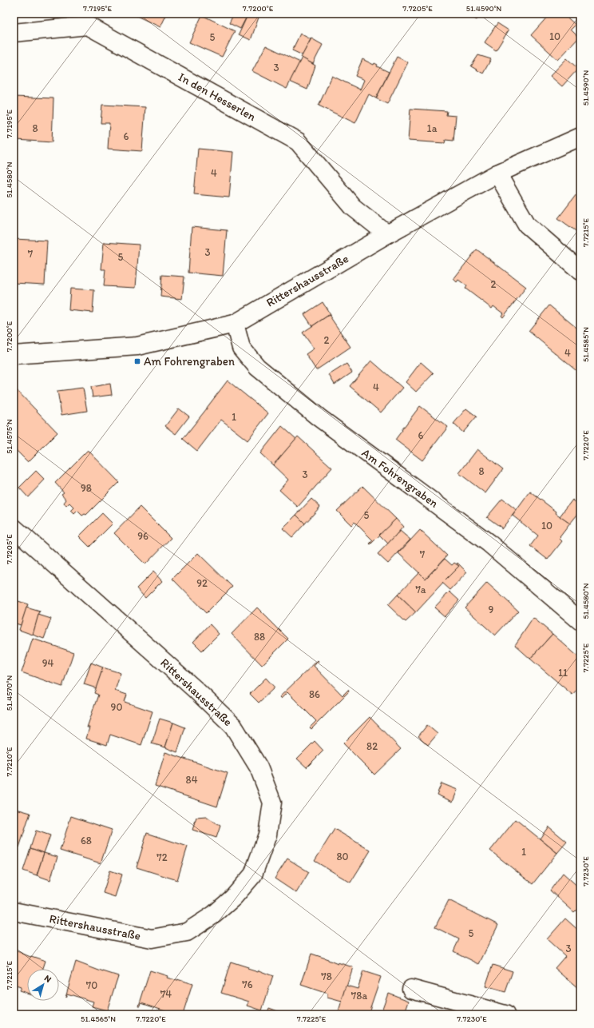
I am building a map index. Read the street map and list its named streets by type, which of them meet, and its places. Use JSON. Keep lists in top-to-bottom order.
{
  "streets": {
    "street": ["In den Hesserlen", "Rittershausstraße", "Am Fohrengraben"]
  },
  "crossings": [
    ["In den Hesserlen", "Rittershausstraße"],
    ["Rittershausstraße", "Am Fohrengraben"]
  ],
  "places": {
    "transit": ["Am Fohrengraben"]
  },
  "house_numbers": [
    "10",
    "5",
    "3",
    "8",
    "1a",
    "6",
    "4",
    "3",
    "7",
    "5",
    "2",
    "2",
    "4",
    "4",
    "1",
    "6",
    "8",
    "3",
    "98",
    "5",
    "10",
    "96",
    "7",
    "92",
    "7a",
    "9",
    "88",
    "94",
    "11",
    "86",
    "90",
    "82",
    "84",
    "68",
    "1",
    "80",
    "72",
    "5",
    "3",
    "78",
    "76",
    "70",
    "74",
    "78a"
  ],
  "north": "top right",
  "coordinates": [
    "7.7195°E",
    "7.7200°E",
    "7.7205°E",
    "51.4590°N",
    "51.4580°N",
    "7.7215°E",
    "51.4585°N",
    "51.4575°N",
    "7.7220°E",
    "7.7225°E",
    "51.4570°N",
    "7.7210°E",
    "7.7230°E",
    "51.4565°N"
  ]
}
